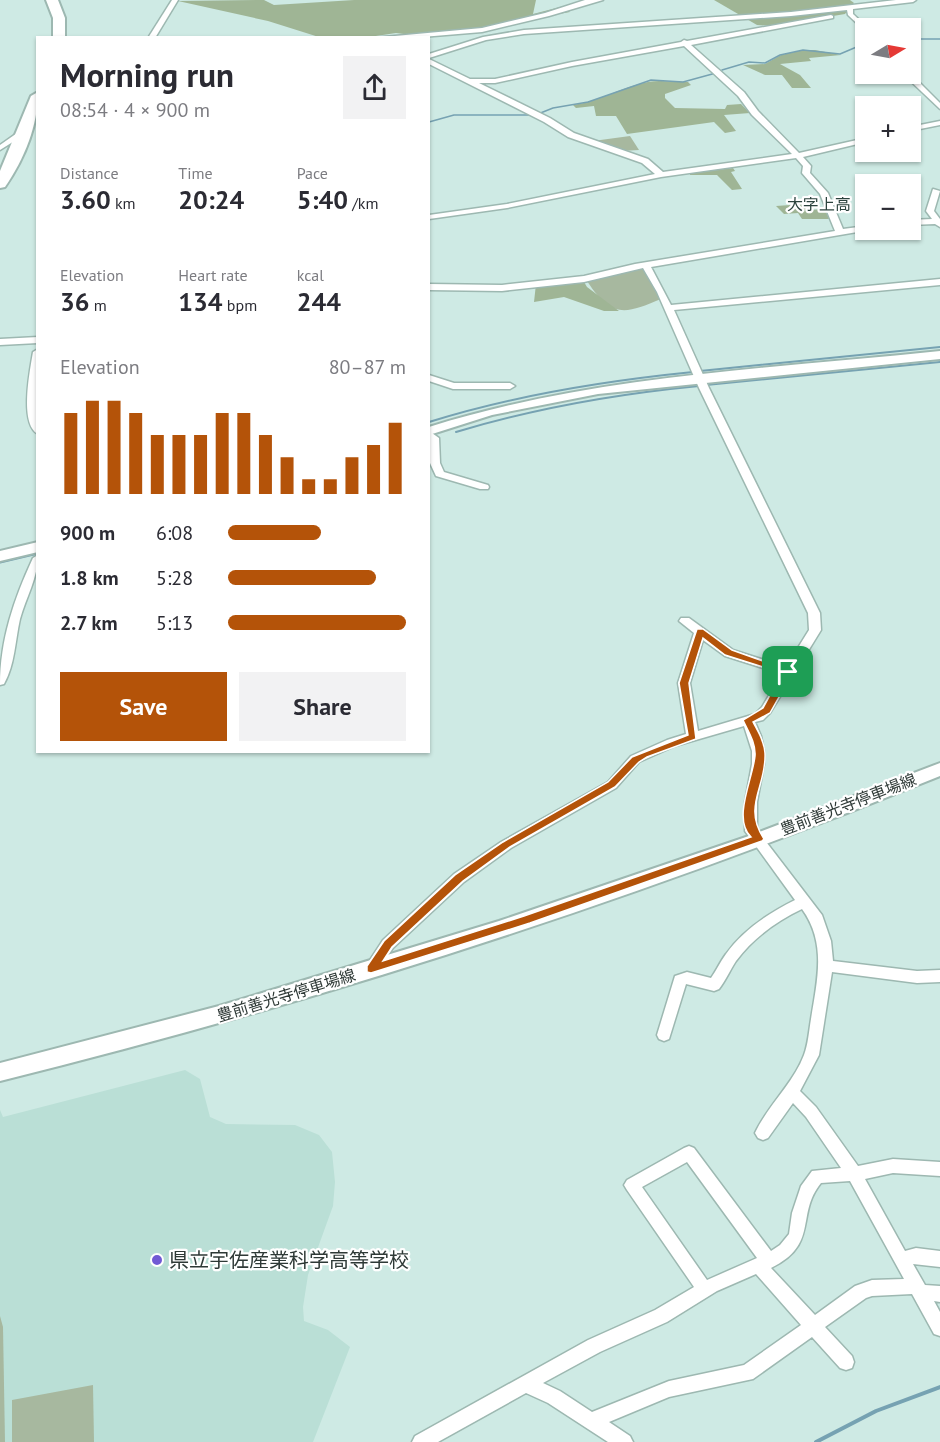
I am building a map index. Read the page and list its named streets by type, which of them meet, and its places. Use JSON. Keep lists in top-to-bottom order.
{
  "streets": {
    "main road": ["豊前善光寺停車場線"]
  },
  "districts": ["大字上高"],
  "places": ["県立宇佐産業科学高等学校"],
  "north": "right",
  "page": {
    "map_buttons": ["+", "−"],
    "heading": ["Morning run", "08:54 · 4 × 900 m"],
    "stats": [
      ["Distance", "3.60 km"],
      ["Time", "20:24"],
      ["Pace", "5:40 /km"],
      ["Elevation", "36 m"],
      ["Heart rate", "134 bpm"],
      ["kcal", "244"]
    ],
    "chart": ["Elevation", "80–87 m"],
    "list": [
      {
        "name": "900 m",
        "note": "6:08"
      },
      {
        "name": "1.8 km",
        "note": "5:28"
      },
      {
        "name": "2.7 km",
        "note": "5:13"
      }
    ],
    "buttons": ["Save", "Share"]
  }
}
